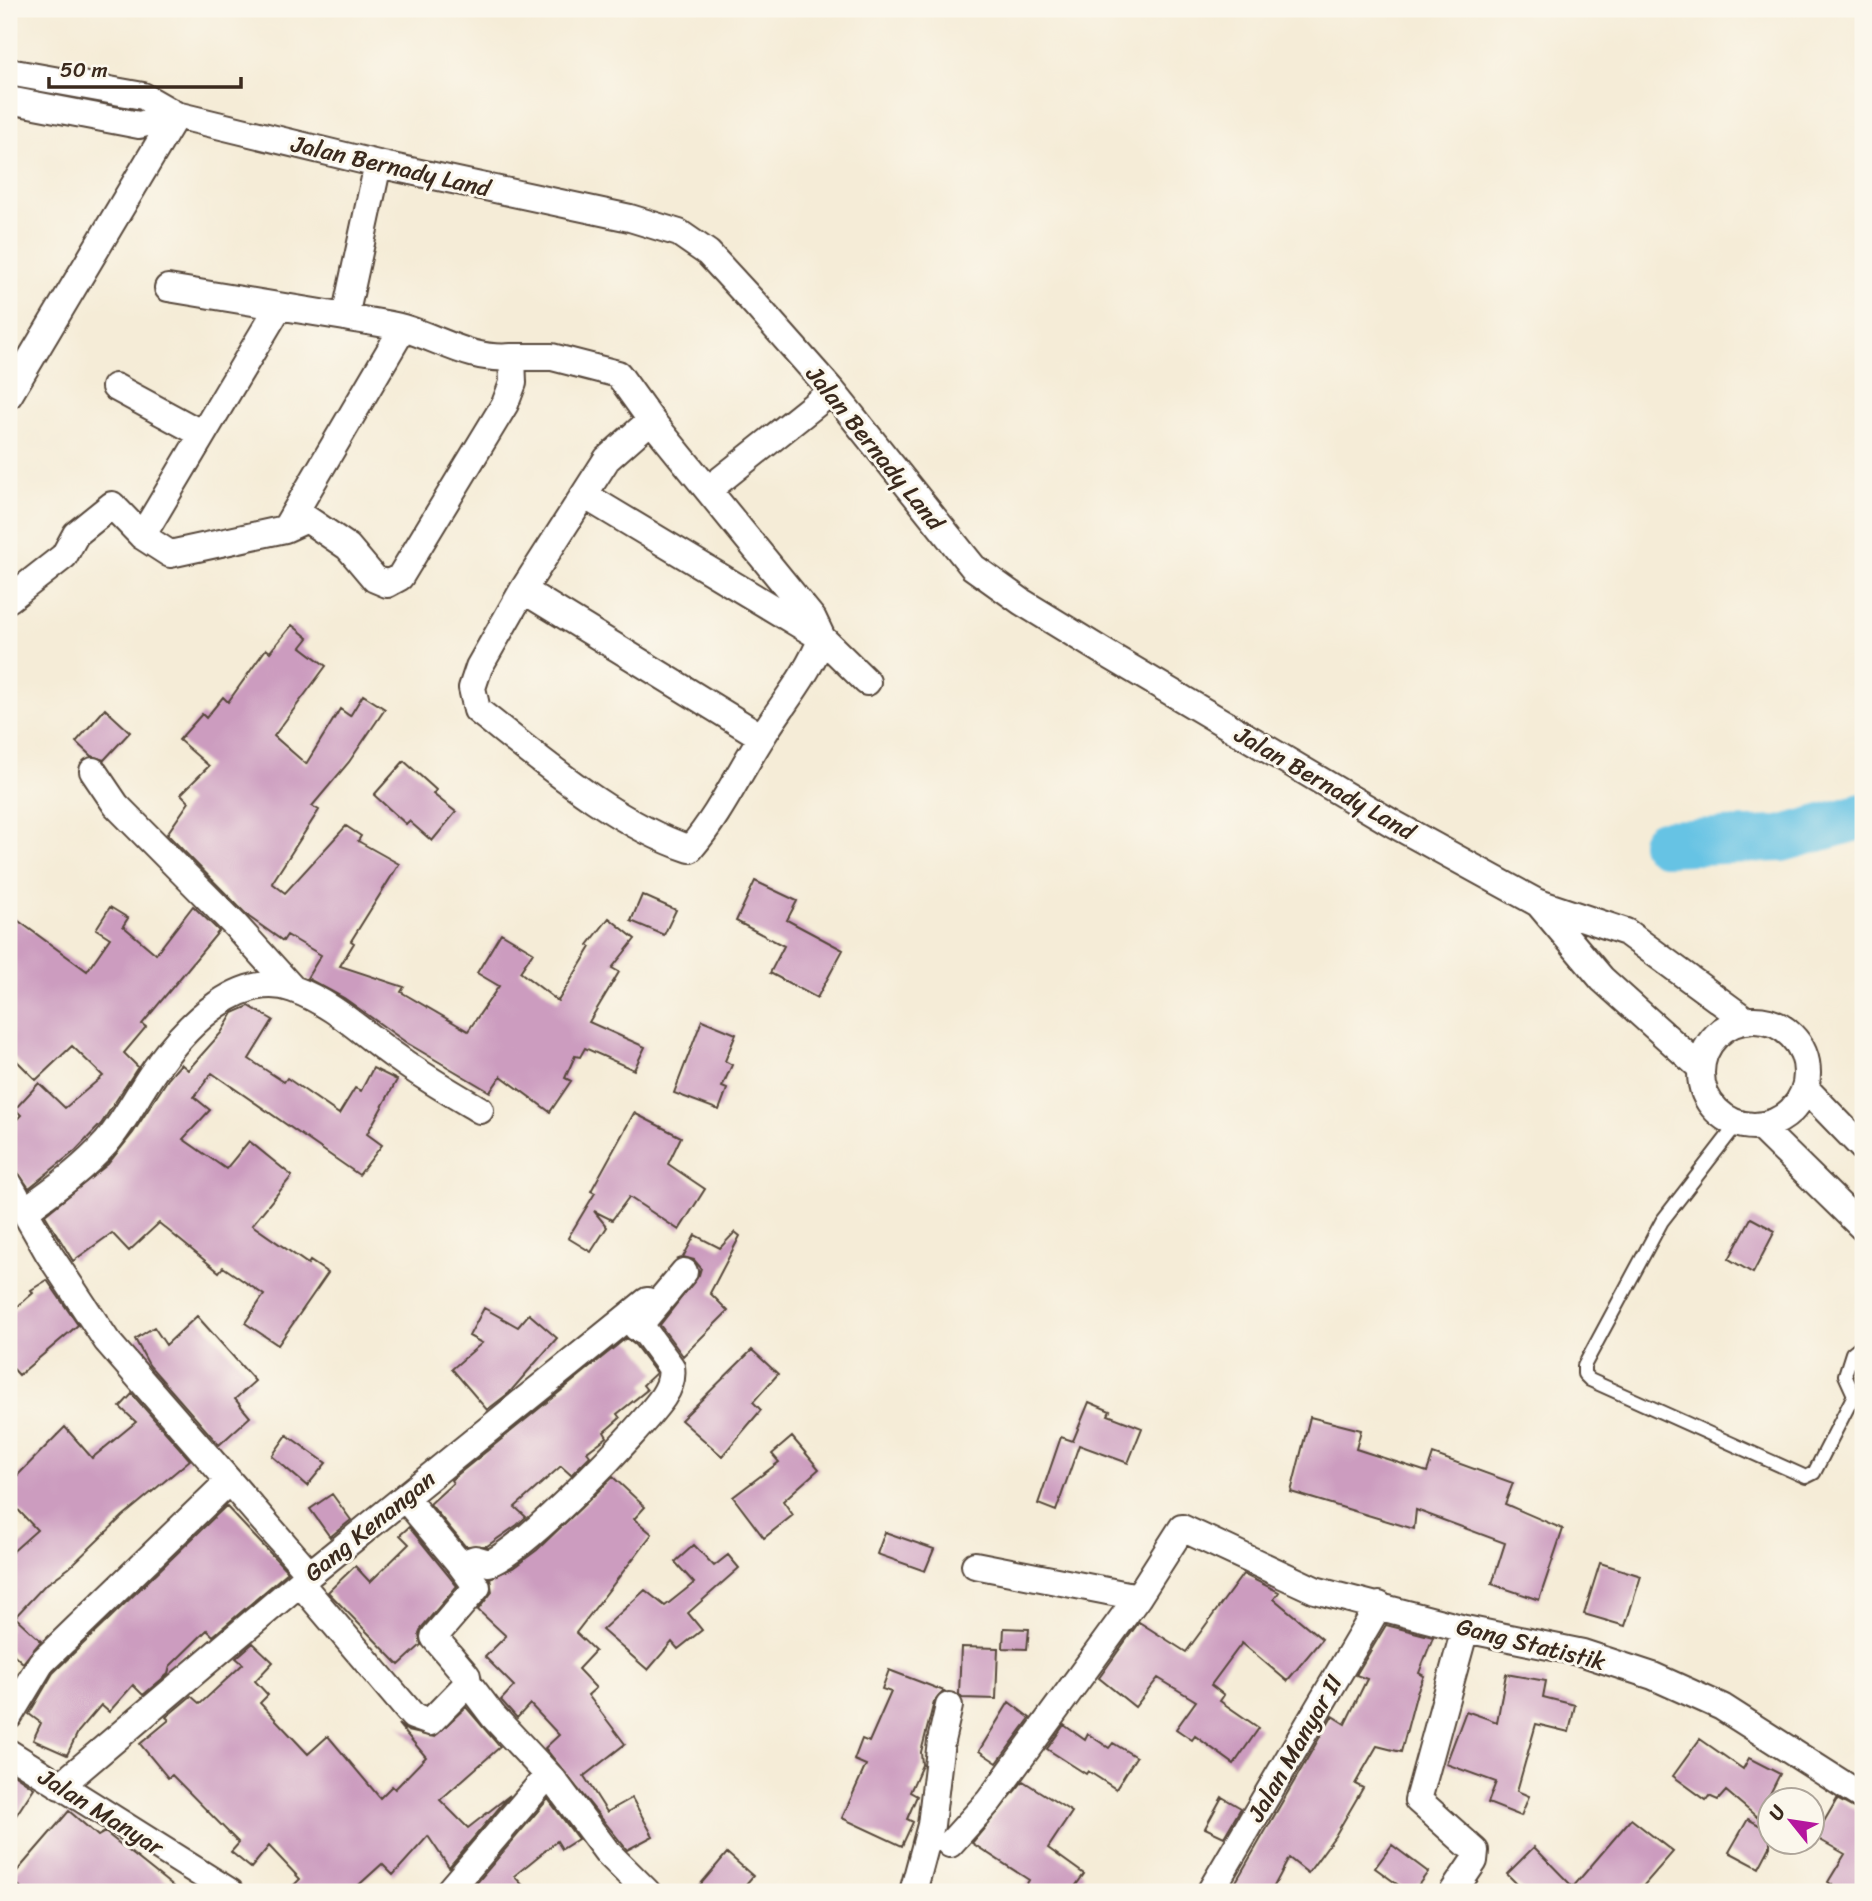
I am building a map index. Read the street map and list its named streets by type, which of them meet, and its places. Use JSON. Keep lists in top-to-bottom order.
{
  "streets": {
    "street": [
      "Jalan Bernady Land",
      "Gang Kenangan",
      "Gang Statistik",
      "Jalan Manyar II",
      "Jalan Manyar"
    ]
  },
  "crossings": [
    ["Gang Kenangan", "Jalan Manyar"],
    ["Gang Statistik", "Jalan Manyar II"]
  ],
  "scale_bar": "50 m",
  "north": "top left"
}
